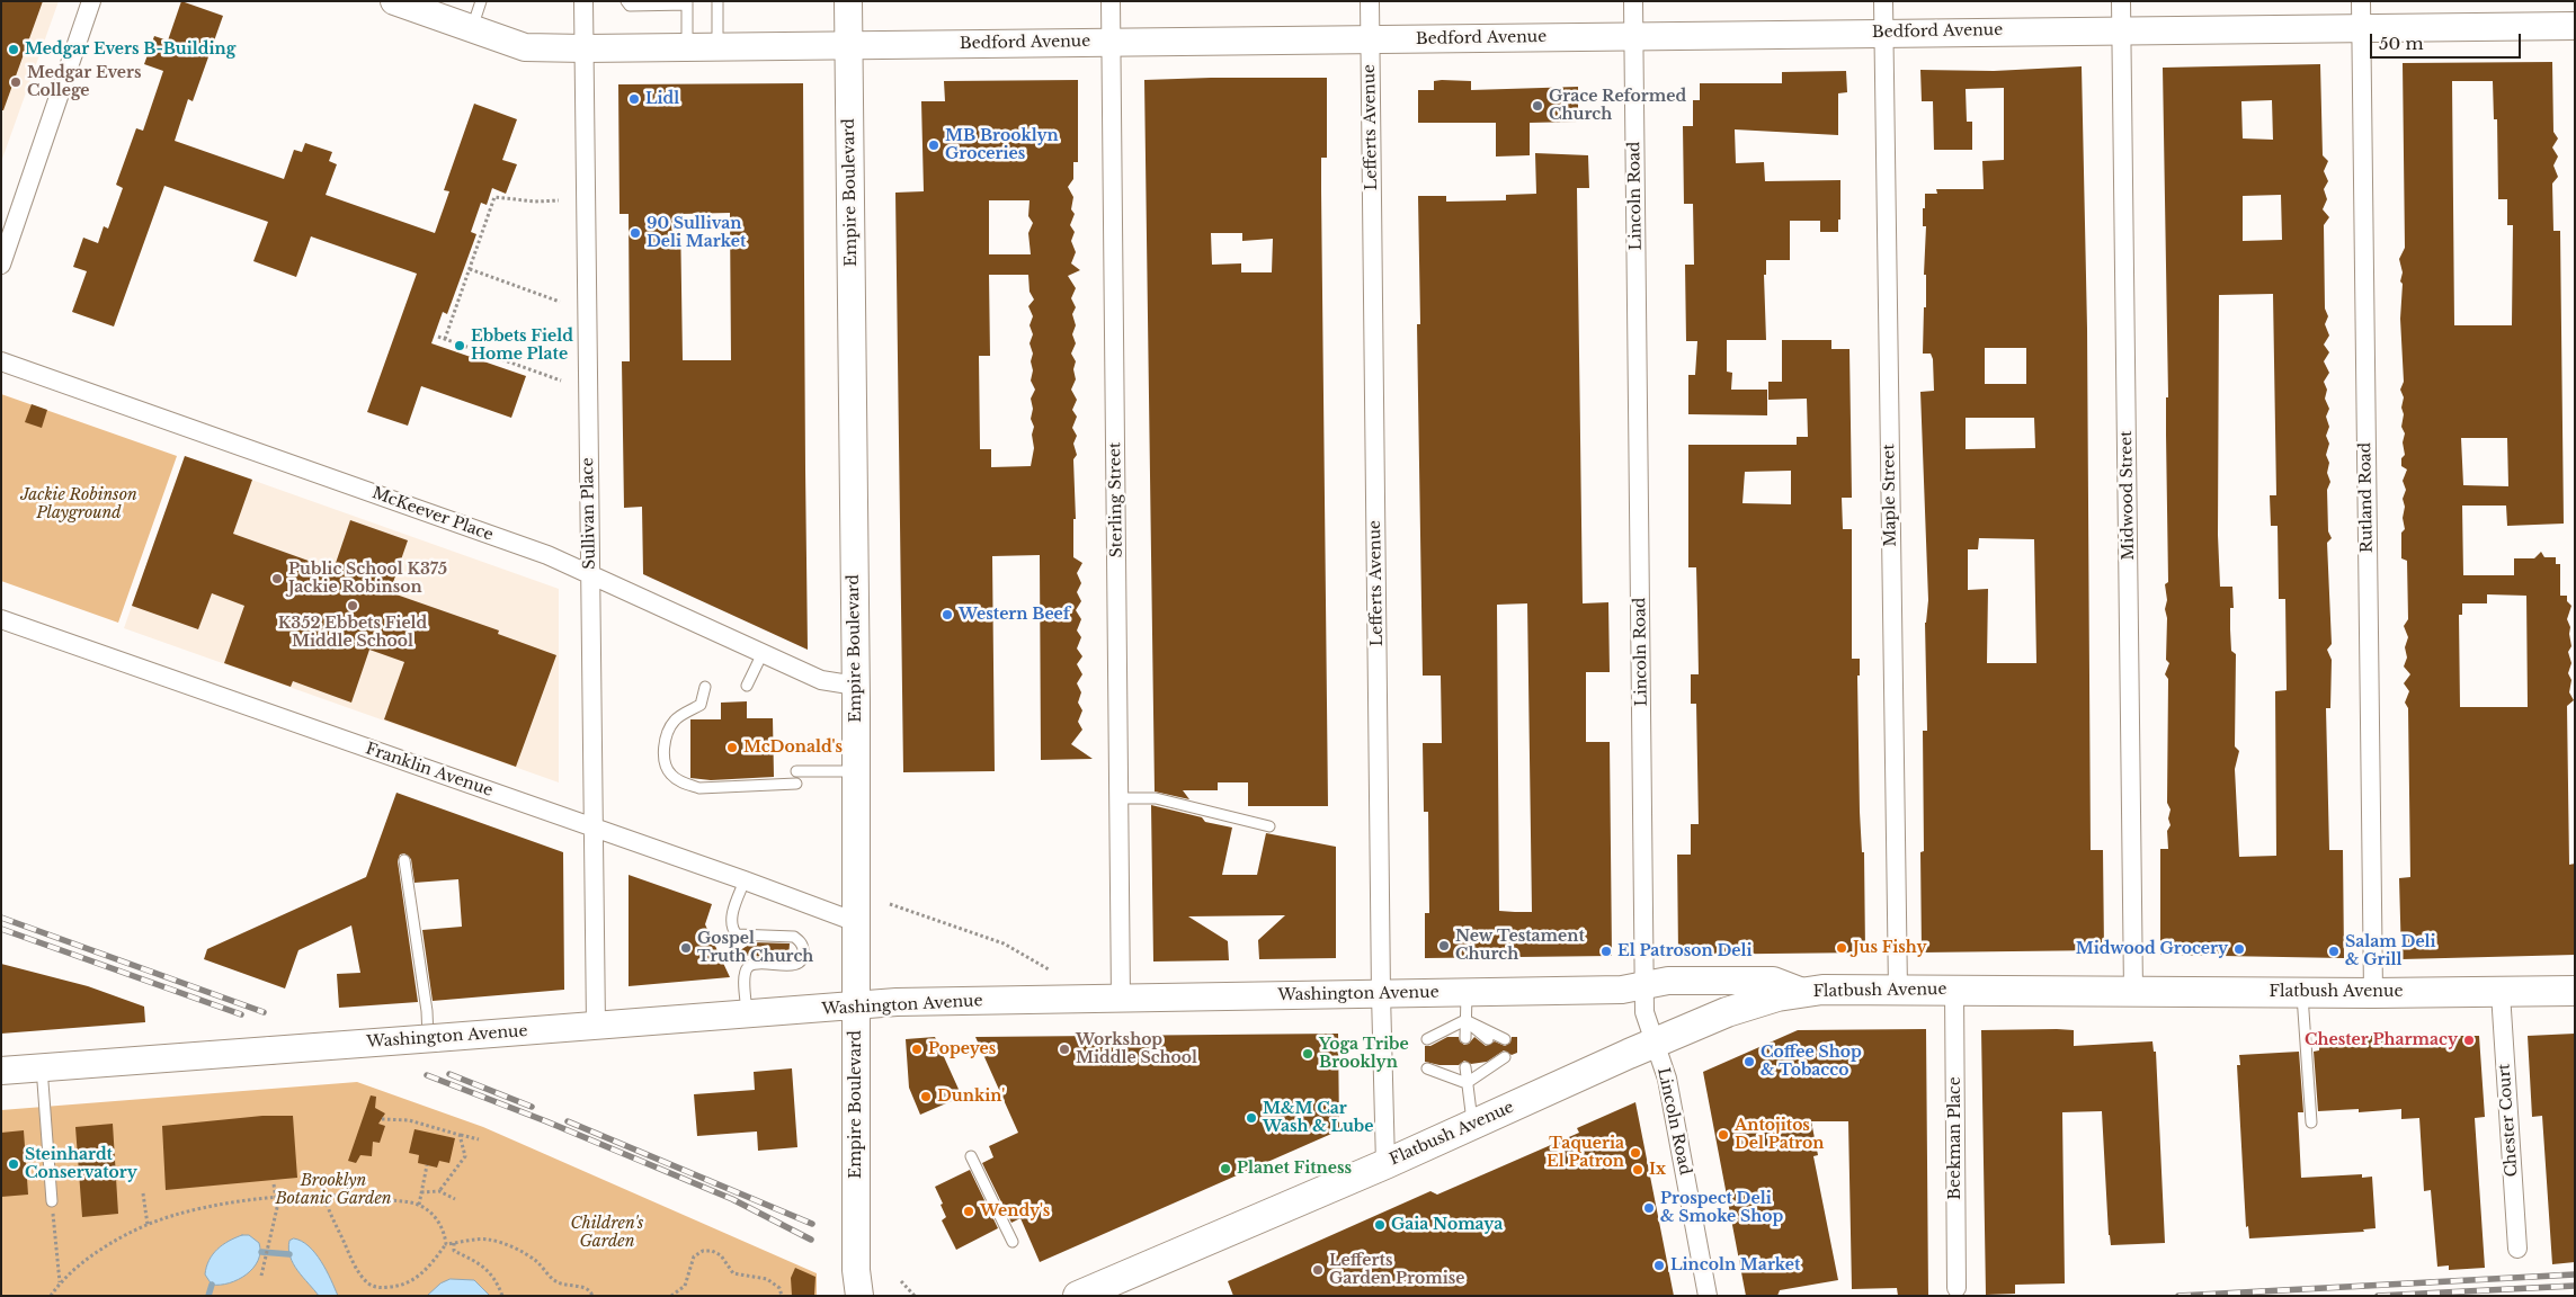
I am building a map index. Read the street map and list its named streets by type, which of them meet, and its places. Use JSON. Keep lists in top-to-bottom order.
{
  "streets": {
    "main road": [
      "Bedford Avenue",
      "Empire Boulevard",
      "Flatbush Avenue",
      "Washington Avenue"
    ],
    "street": [
      "Lefferts Avenue",
      "Lincoln Road",
      "Maple Street",
      "Midwood Street",
      "Rutland Road",
      "Sterling Street",
      "Sullivan Place",
      "McKeever Place",
      "Franklin Avenue",
      "Chester Court",
      "Beekman Place"
    ]
  },
  "crossings": [
    ["Bedford Avenue", "Lefferts Avenue"],
    ["Bedford Avenue", "Empire Boulevard"],
    ["Bedford Avenue", "Lincoln Road"],
    ["Bedford Avenue", "Maple Street"],
    ["Bedford Avenue", "Midwood Street"],
    ["Bedford Avenue", "Rutland Road"],
    ["Bedford Avenue", "Sterling Street"],
    ["Bedford Avenue", "Sullivan Place"],
    ["Lefferts Avenue", "Flatbush Avenue"],
    ["Lefferts Avenue", "Washington Avenue"],
    ["Empire Boulevard", "McKeever Place"],
    ["Empire Boulevard", "Franklin Avenue"],
    ["Empire Boulevard", "Washington Avenue"],
    ["Lincoln Road", "Flatbush Avenue"],
    ["Lincoln Road", "Washington Avenue"],
    ["Maple Street", "Flatbush Avenue"],
    ["Midwood Street", "Flatbush Avenue"],
    ["Rutland Road", "Flatbush Avenue"],
    ["Sterling Street", "Washington Avenue"],
    ["Sullivan Place", "McKeever Place"],
    ["Sullivan Place", "Franklin Avenue"],
    ["Sullivan Place", "Washington Avenue"],
    ["Flatbush Avenue", "Washington Avenue"],
    ["Flatbush Avenue", "Chester Court"],
    ["Flatbush Avenue", "Beekman Place"]
  ],
  "parks": ["Jackie Robinson Playground", "Brooklyn Botanic Garden", "Children's Garden"],
  "places": [
    "Medgar Evers B-Building",
    "Medgar Evers College",
    "Lidl",
    "Grace Reformed Church",
    "MB Brooklyn Groceries",
    "90 Sullivan Deli Market",
    "Ebbets Field Home Plate",
    "Public School K375 Jackie Robinson",
    "K352 Ebbets Field Middle School",
    "Western Beef",
    "McDonald's",
    "New Testament Church",
    "Gospel Truth Church",
    "Jus Fishy",
    "Midwood Grocery",
    "El Patroson Deli",
    "Salam Deli & Grill",
    "Chester Pharmacy",
    "Popeyes",
    "Workshop Middle School",
    "Yoga Tribe Brooklyn",
    "Coffee Shop & Tobacco",
    "Dunkin'",
    "M&M Car Wash & Lube",
    "Antojitos Del Patron",
    "Taqueria El Patron",
    "Steinhardt Conservatory",
    "Planet Fitness",
    "Ix",
    "Prospect Deli & Smoke Shop",
    "Wendy's",
    "Gaia Nomaya",
    "Lincoln Market",
    "Lefferts Garden Promise"
  ],
  "scale_bar": "50 m"
}
